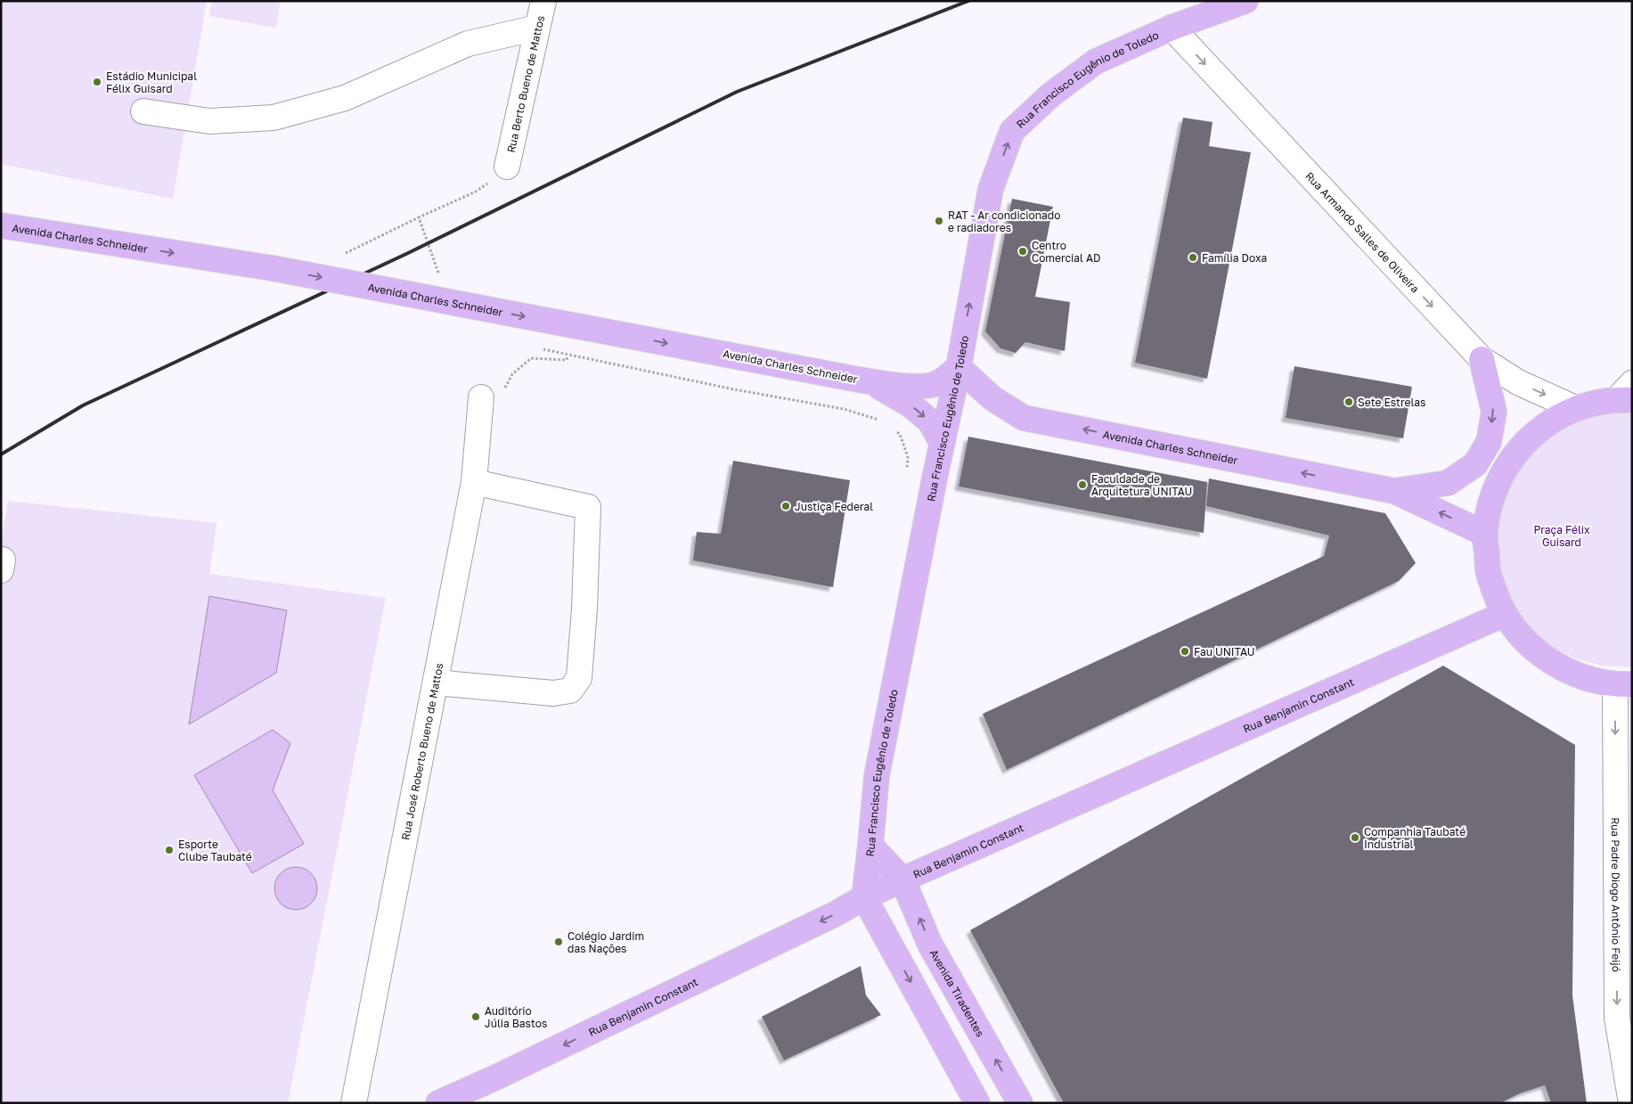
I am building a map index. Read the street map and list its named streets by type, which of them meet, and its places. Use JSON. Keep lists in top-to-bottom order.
{
  "streets": {
    "main road": [
      "Rua Francisco Eugênio de Toledo",
      "Avenida Charles Schneider",
      "Rua Benjamin Constant",
      "Avenida Tiradentes"
    ],
    "street": [
      "Rua Berto Bueno de Mattos",
      "Rua Armando Salles de Oliveira",
      "Rua José Roberto Bueno de Mattos",
      "Rua Padre Diogo Antônio Feijó"
    ]
  },
  "crossings": [
    ["Rua Francisco Eugênio de Toledo", "Rua Armando Salles de Oliveira"],
    ["Rua Francisco Eugênio de Toledo", "Avenida Charles Schneider"],
    ["Rua Francisco Eugênio de Toledo", "Rua Benjamin Constant"],
    ["Rua Benjamin Constant", "Avenida Tiradentes"]
  ],
  "one_way": [
    "Rua Francisco Eugênio de Toledo",
    "Rua Armando Salles de Oliveira",
    "Rua Benjamin Constant",
    "Rua Padre Diogo Antônio Feijó"
  ],
  "parks": ["Praça Félix Guisard"],
  "places": [
    "Estádio Municipal Félix Guisard",
    "RAT - Ar condicionado e radiadores",
    "Centro Comercial AD",
    "Família Doxa",
    "Sete Estrelas",
    "Faculdade de Arquitetura UNITAU",
    "Justiça Federal",
    "Fau UNITAU",
    "Companhia Taubaté Industrial",
    "Esporte Clube Taubaté",
    "Colégio Jardim das Nações",
    "Auditório Júlia Bastos"
  ]
}
